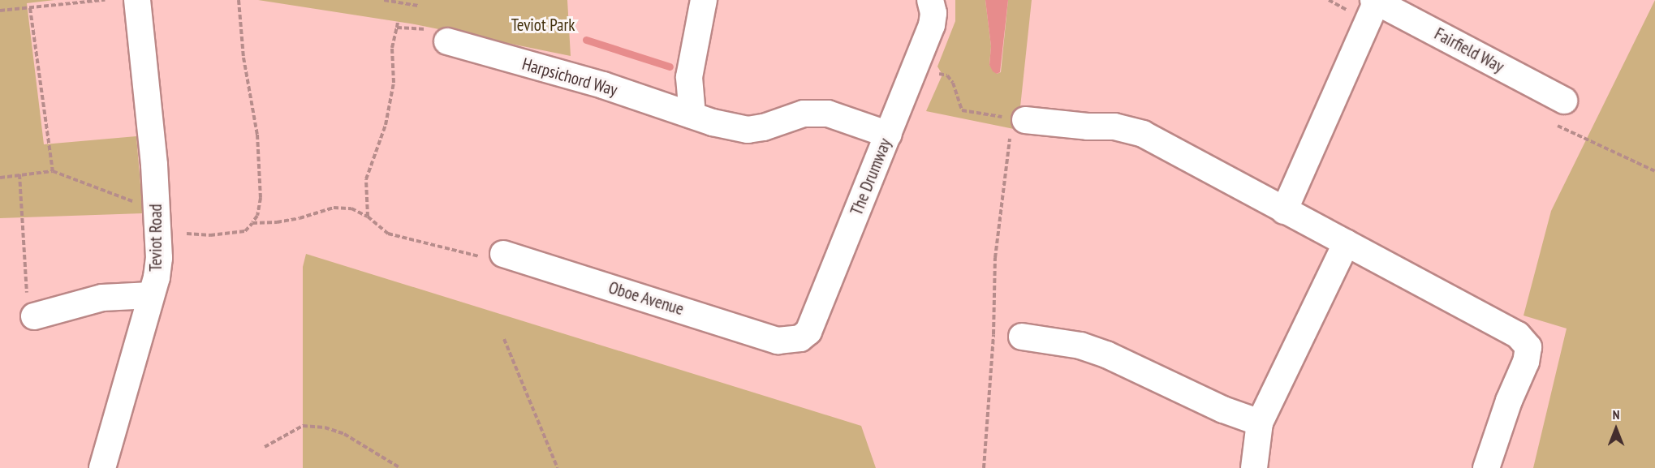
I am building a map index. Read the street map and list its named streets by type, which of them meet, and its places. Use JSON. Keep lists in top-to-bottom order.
{
  "streets": {
    "street": [
      "Fairfield Way",
      "Harpsichord Way",
      "The Drumway",
      "Teviot Road",
      "Oboe Avenue"
    ]
  },
  "crossings": [
    ["Harpsichord Way", "The Drumway"],
    ["The Drumway", "Oboe Avenue"]
  ],
  "parks": ["Teviot Park"],
  "north": "top"
}
